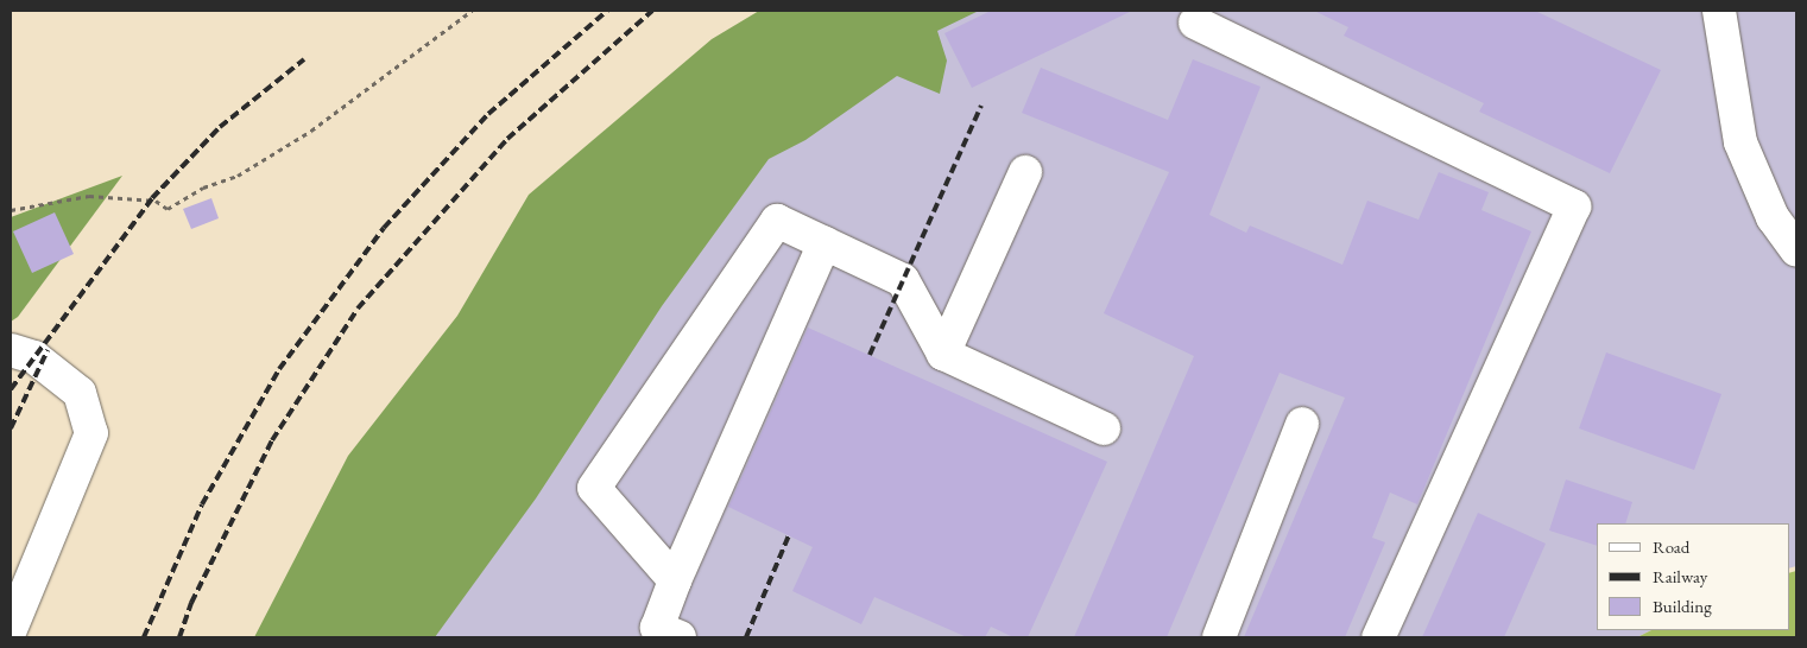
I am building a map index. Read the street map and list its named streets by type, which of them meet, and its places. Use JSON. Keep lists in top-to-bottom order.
{
  "legend": ["Road", "Railway", "Building"]
}
